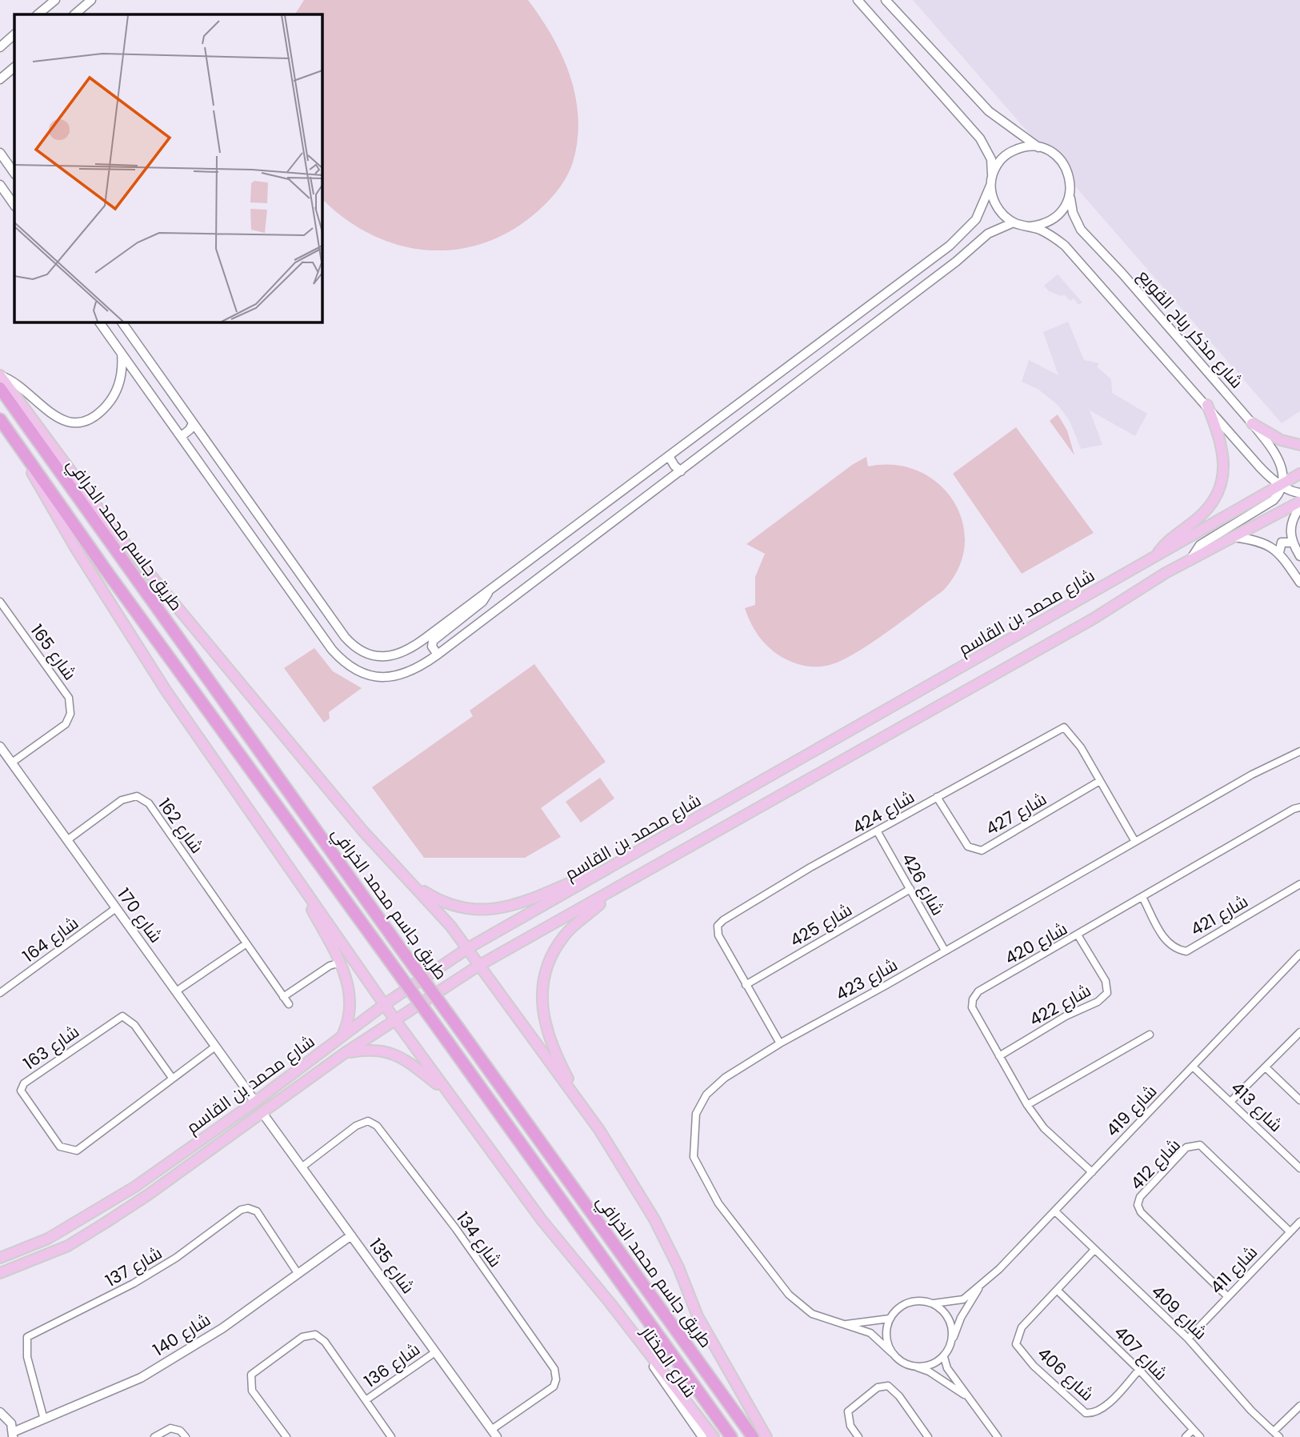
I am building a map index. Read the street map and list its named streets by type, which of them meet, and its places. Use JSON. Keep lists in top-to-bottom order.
{
  "streets": {
    "highway": ["طريق جاسم محمد الخرافي"],
    "main road": ["شارع محمد بن القاسم"],
    "street": [
      "شارع مذكر رباح القوبع",
      "شارع 165",
      "شارع 424",
      "شارع 427",
      "شارع 162",
      "شارع 426",
      "شارع 170",
      "شارع 421",
      "شارع 425",
      "شارع 164",
      "شارع 420",
      "شارع 423",
      "شارع 422",
      "شارع 163",
      "شارع 413",
      "شارع 419",
      "شارع 412",
      "شارع 134",
      "شارع 135",
      "شارع 137",
      "شارع 411",
      "شارع 409",
      "شارع 140",
      "شارع 407",
      "شارع المختار",
      "شارع 136",
      "شارع 406"
    ]
  },
  "crossings": [
    ["شارع مذكر رباح القوبع", "شارع محمد بن القاسم"],
    ["شارع محمد بن القاسم", "شارع 170"],
    ["شارع محمد بن القاسم", "شارع 135"],
    ["شارع 165", "شارع 170"],
    ["شارع 424", "شارع 427"],
    ["شارع 424", "شارع 426"],
    ["شارع 424", "شارع 425"],
    ["شارع 424", "شارع 423"],
    ["شارع 162", "شارع 170"],
    ["شارع 426", "شارع 425"],
    ["شارع 426", "شارع 423"],
    ["شارع 170", "شارع 164"],
    ["شارع 170", "شارع 163"],
    ["شارع 421", "شارع 420"],
    ["شارع 420", "شارع 422"],
    ["شارع 420", "شارع 419"],
    ["شارع 423", "شارع 419"],
    ["شارع 413", "شارع 419"],
    ["شارع 419", "شارع 409"],
    ["شارع 412", "شارع 411"],
    ["شارع 134", "شارع 135"],
    ["شارع 135", "شارع 140"],
    ["شارع 135", "شارع 136"],
    ["شارع 137", "شارع 140"],
    ["شارع 411", "شارع 409"],
    ["شارع 409", "شارع 406"],
    ["شارع 407", "شارع 406"]
  ]
}
